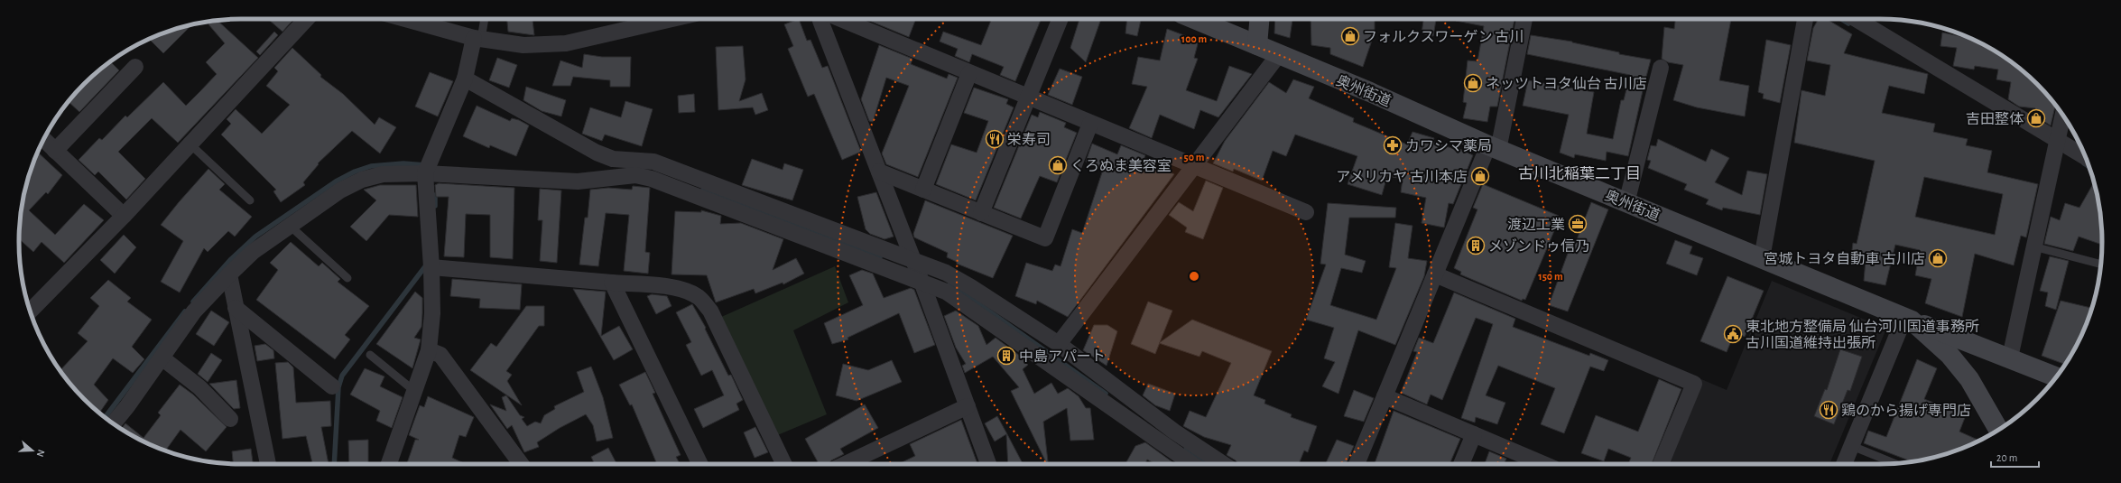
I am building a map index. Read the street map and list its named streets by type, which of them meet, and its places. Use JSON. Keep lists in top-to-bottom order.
{
  "streets": {
    "street": ["奥州街道"]
  },
  "districts": ["古川北稲葉二丁目"],
  "places": {
    "shop": [
      "フォルクスワーゲン 古川",
      "ネッツトヨタ仙台 古川店",
      "吉田整体",
      "くろぬま美容室",
      "アメリカヤ 古川本店",
      "宮城トヨタ自動車 古川店"
    ],
    "restaurant": ["栄寿司", "鶏のから揚げ専門店"],
    "pharmacy": ["カワシマ薬局"],
    "office": ["渡辺工業"],
    "building": ["メゾンドゥ信乃", "中島アパート"],
    "public building": ["東北地方整備局 仙台河川国道事務所 古川国道維持出張所"]
  },
  "scale_bar": "20 m",
  "north": "right",
  "rings": ["100 m", "50 m", "150 m"]
}
